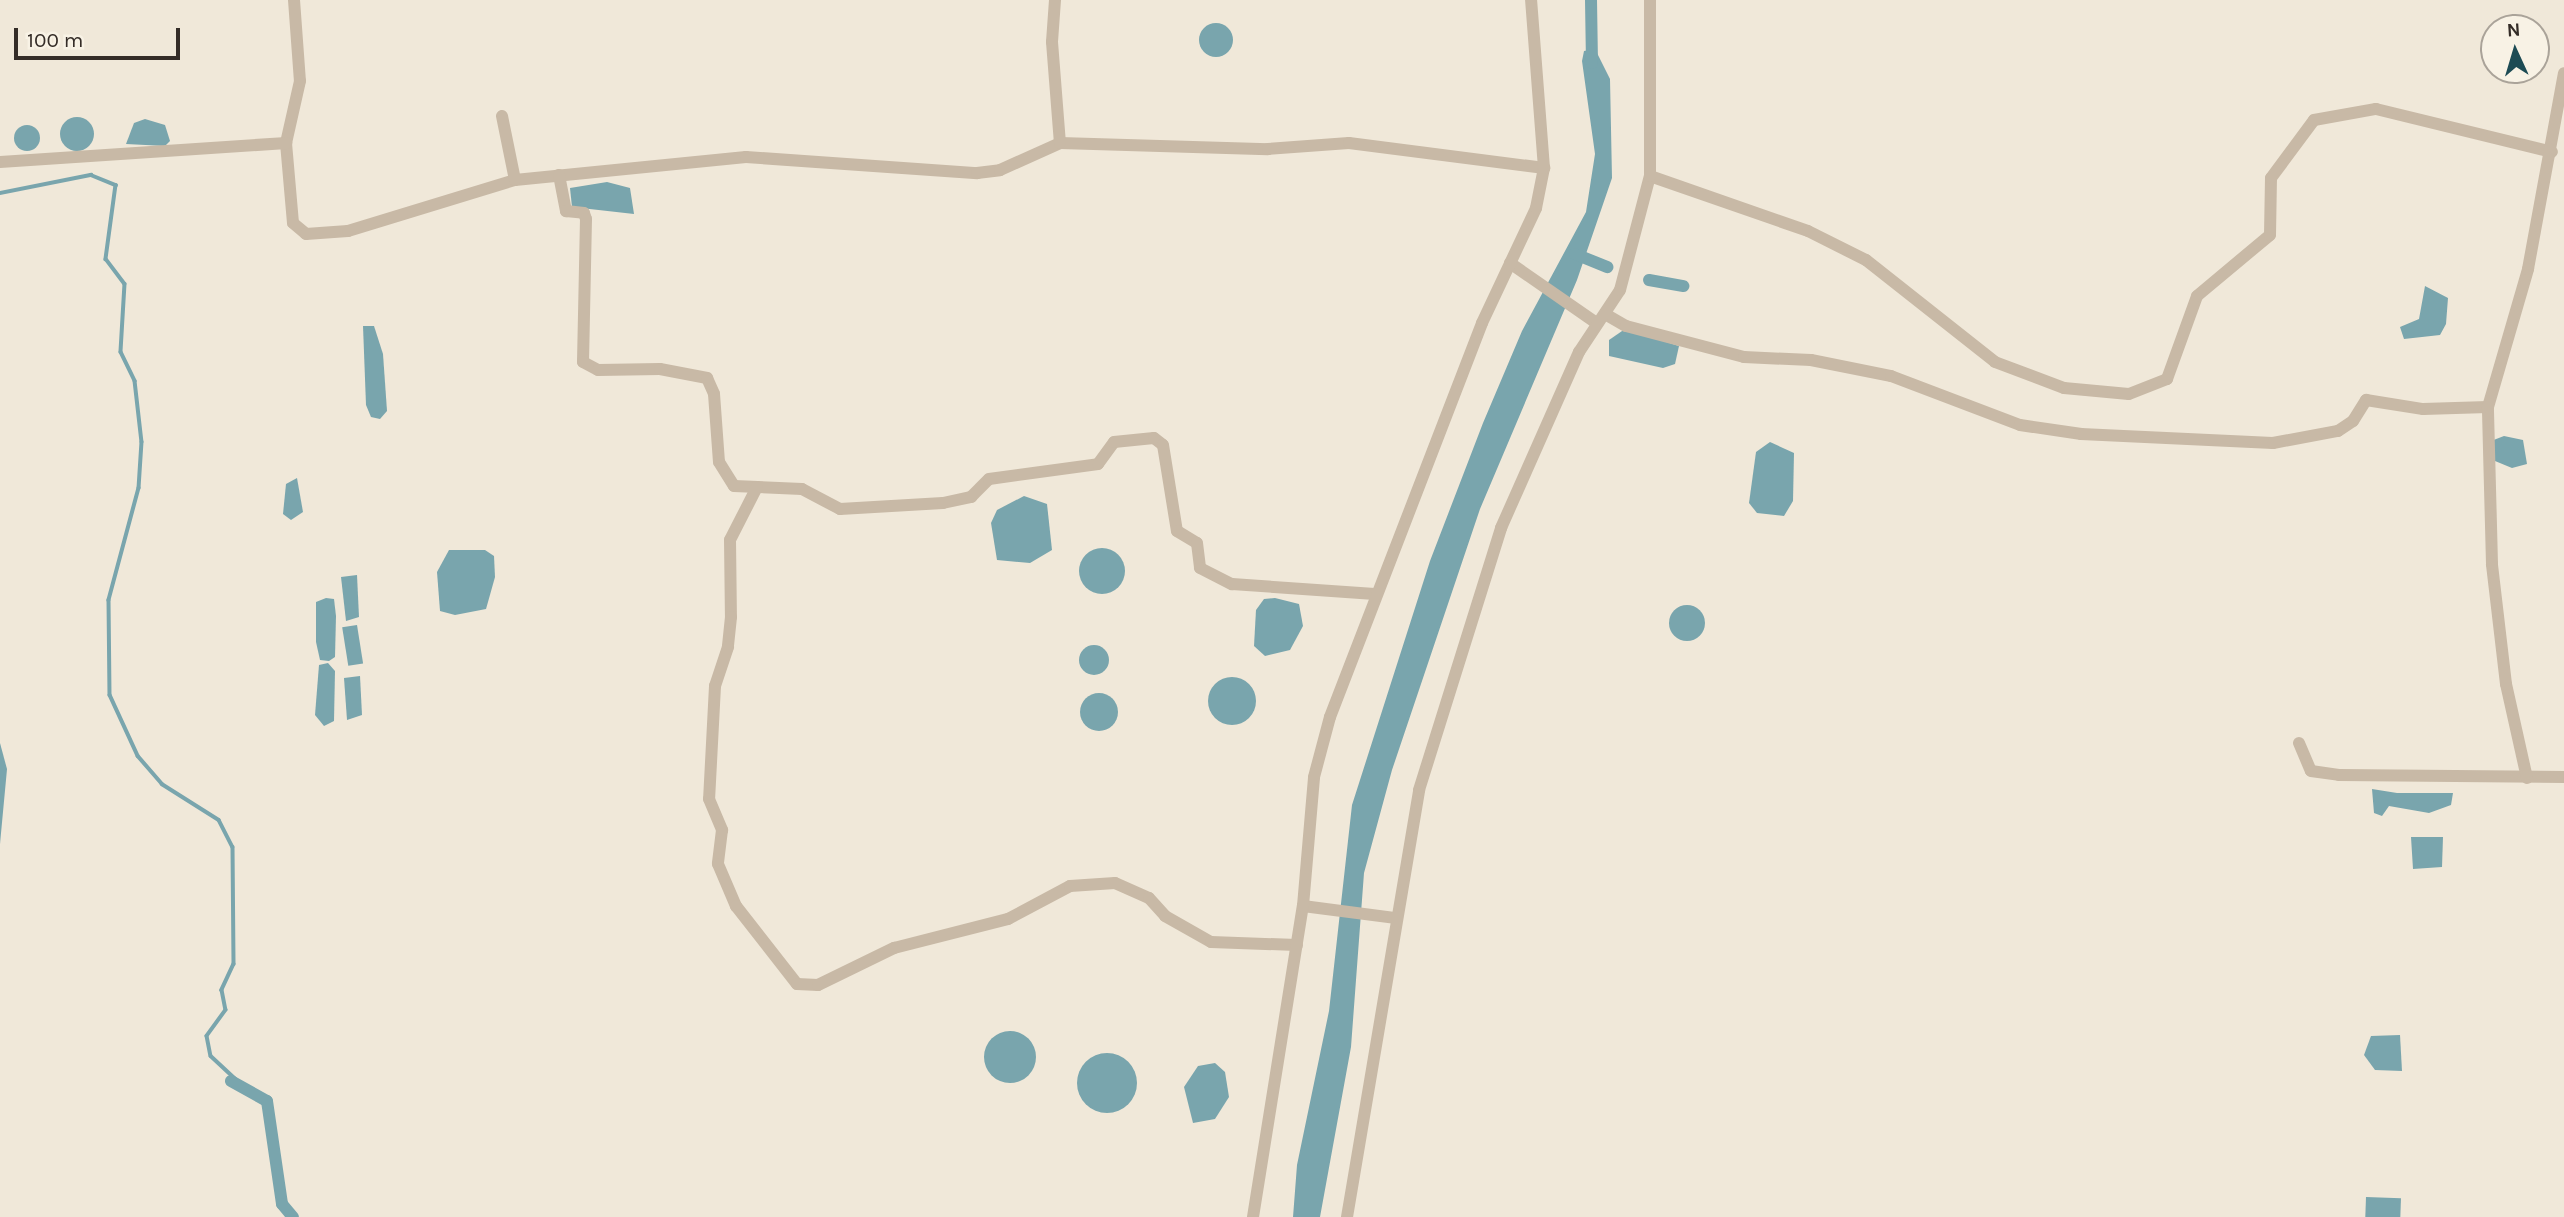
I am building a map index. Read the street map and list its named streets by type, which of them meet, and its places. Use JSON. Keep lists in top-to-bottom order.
{
  "scale_bar": "100 m",
  "north": "top"
}
